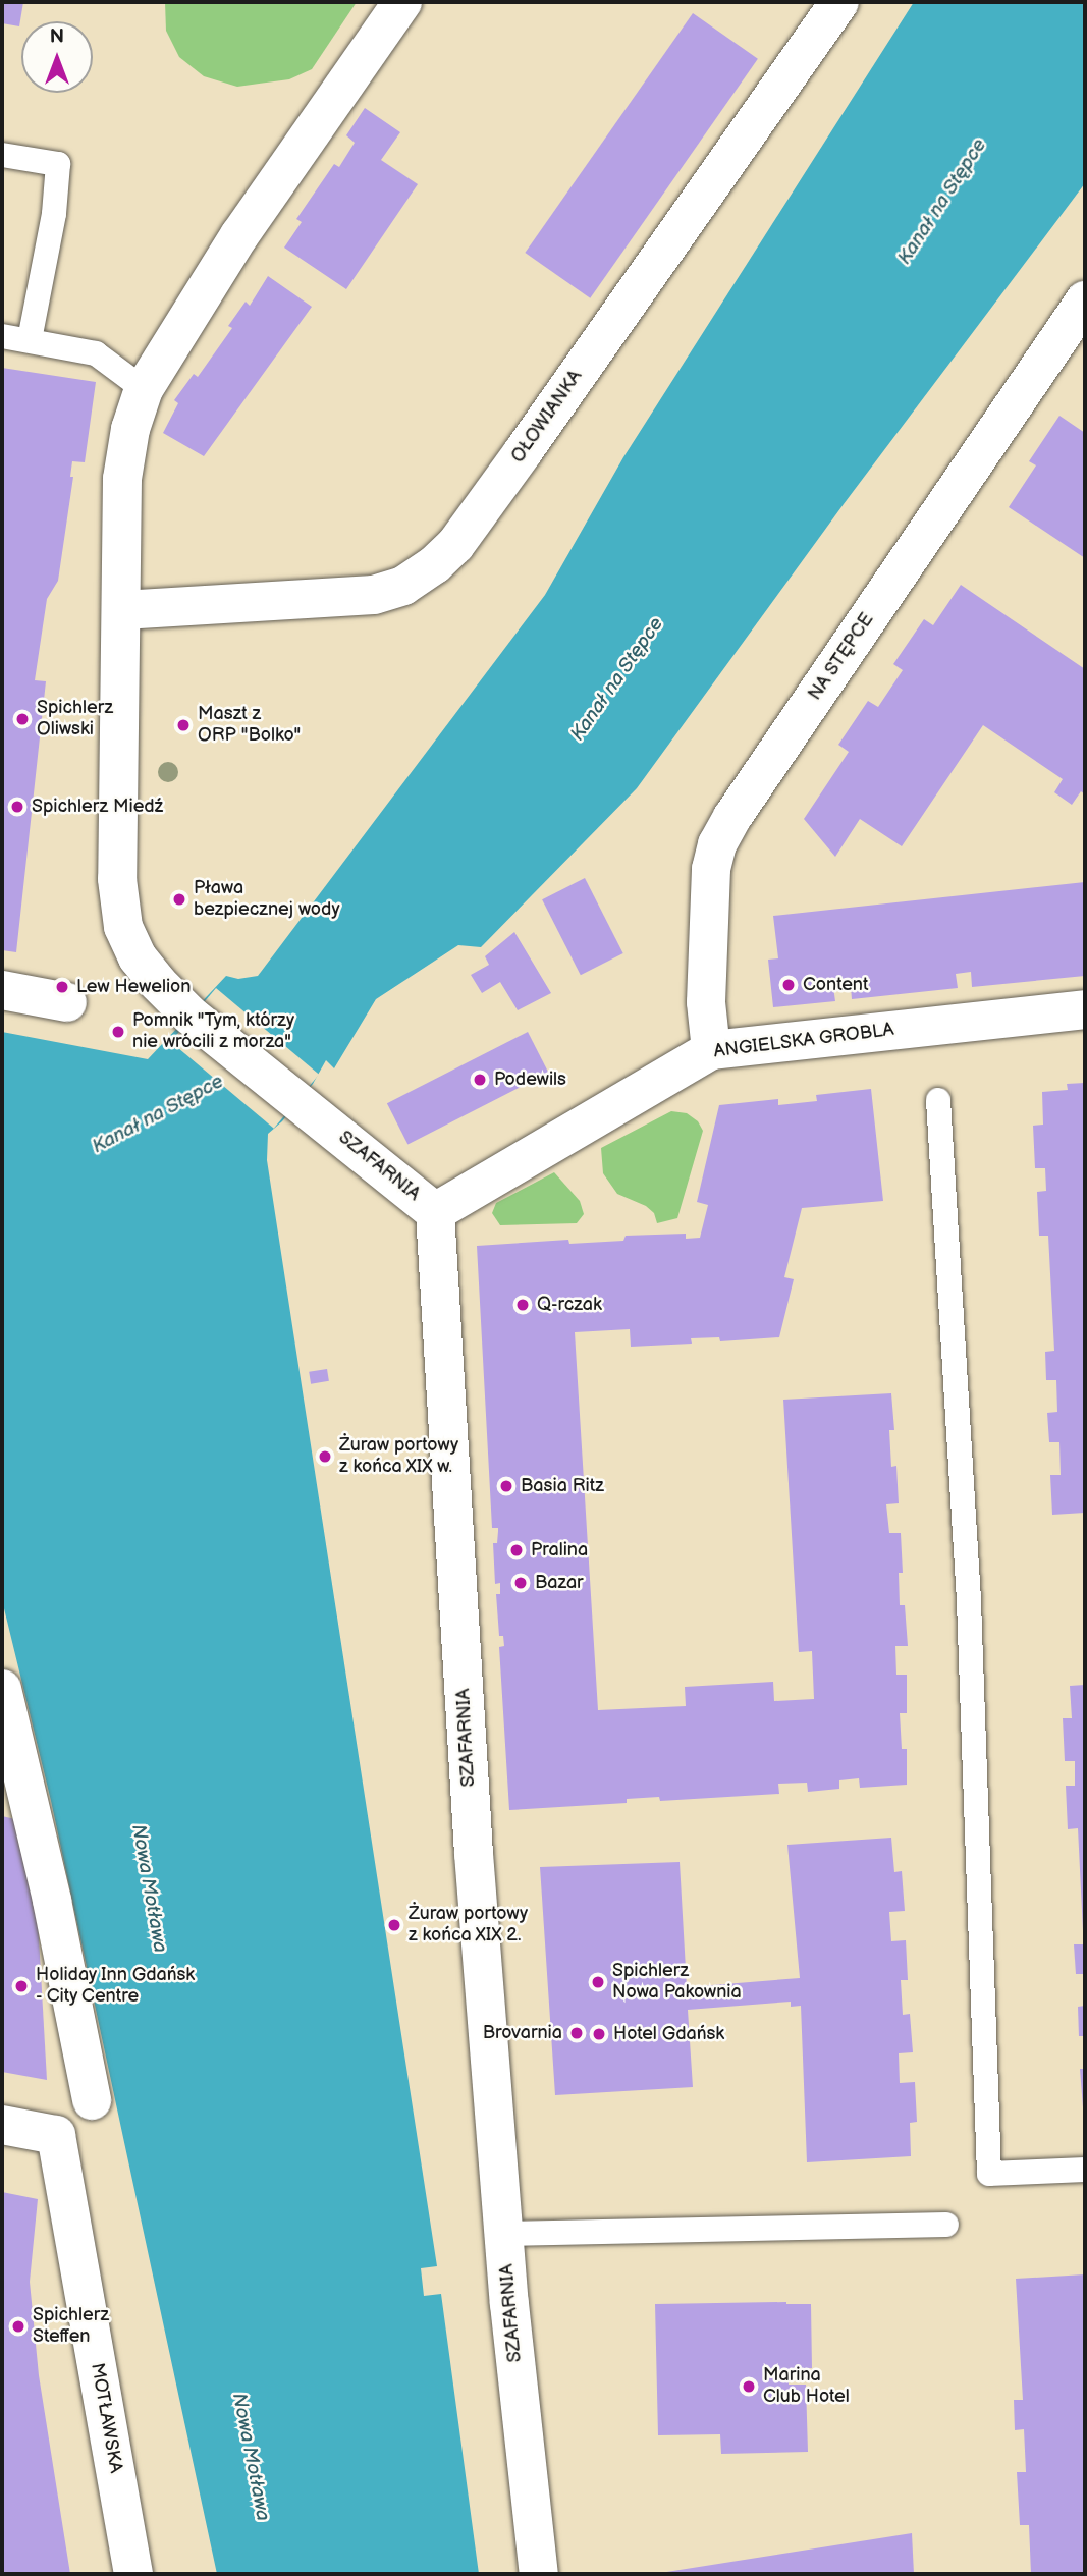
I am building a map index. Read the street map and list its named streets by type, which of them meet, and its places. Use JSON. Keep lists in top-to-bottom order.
{
  "streets": {
    "street": [
      "OŁOWIANKA",
      "NA STĘPCE",
      "ANGIELSKA GROBLA",
      "SZAFARNIA",
      "MOTŁAWSKA"
    ]
  },
  "crossings": [
    ["OŁOWIANKA", "SZAFARNIA"],
    ["NA STĘPCE", "ANGIELSKA GROBLA"],
    ["ANGIELSKA GROBLA", "SZAFARNIA"]
  ],
  "water": ["Kanał na Stępce", "Nowa Motława"],
  "places": [
    "Spichlerz Oliwski",
    "Maszt z ORP \"Bolko\"",
    "Spichlerz Miedź",
    "Pława bezpiecznej wody",
    "Content",
    "Lew Hewelion",
    "Pomnik \"Tym, którzy nie wrócili z morza\"",
    "Podewils",
    "Q-rczak",
    "Żuraw portowy z końca XIX w.",
    "Basia Ritz",
    "Pralina",
    "Bazar",
    "Żuraw portowy z końca XIX 2.",
    "Spichlerz Nowa Pakownia",
    "Holiday Inn Gdańsk - City Centre",
    "Brovarnia",
    "Hotel Gdańsk",
    "Spichlerz Steffen",
    "Marina Club Hotel"
  ],
  "north": "top"
}
